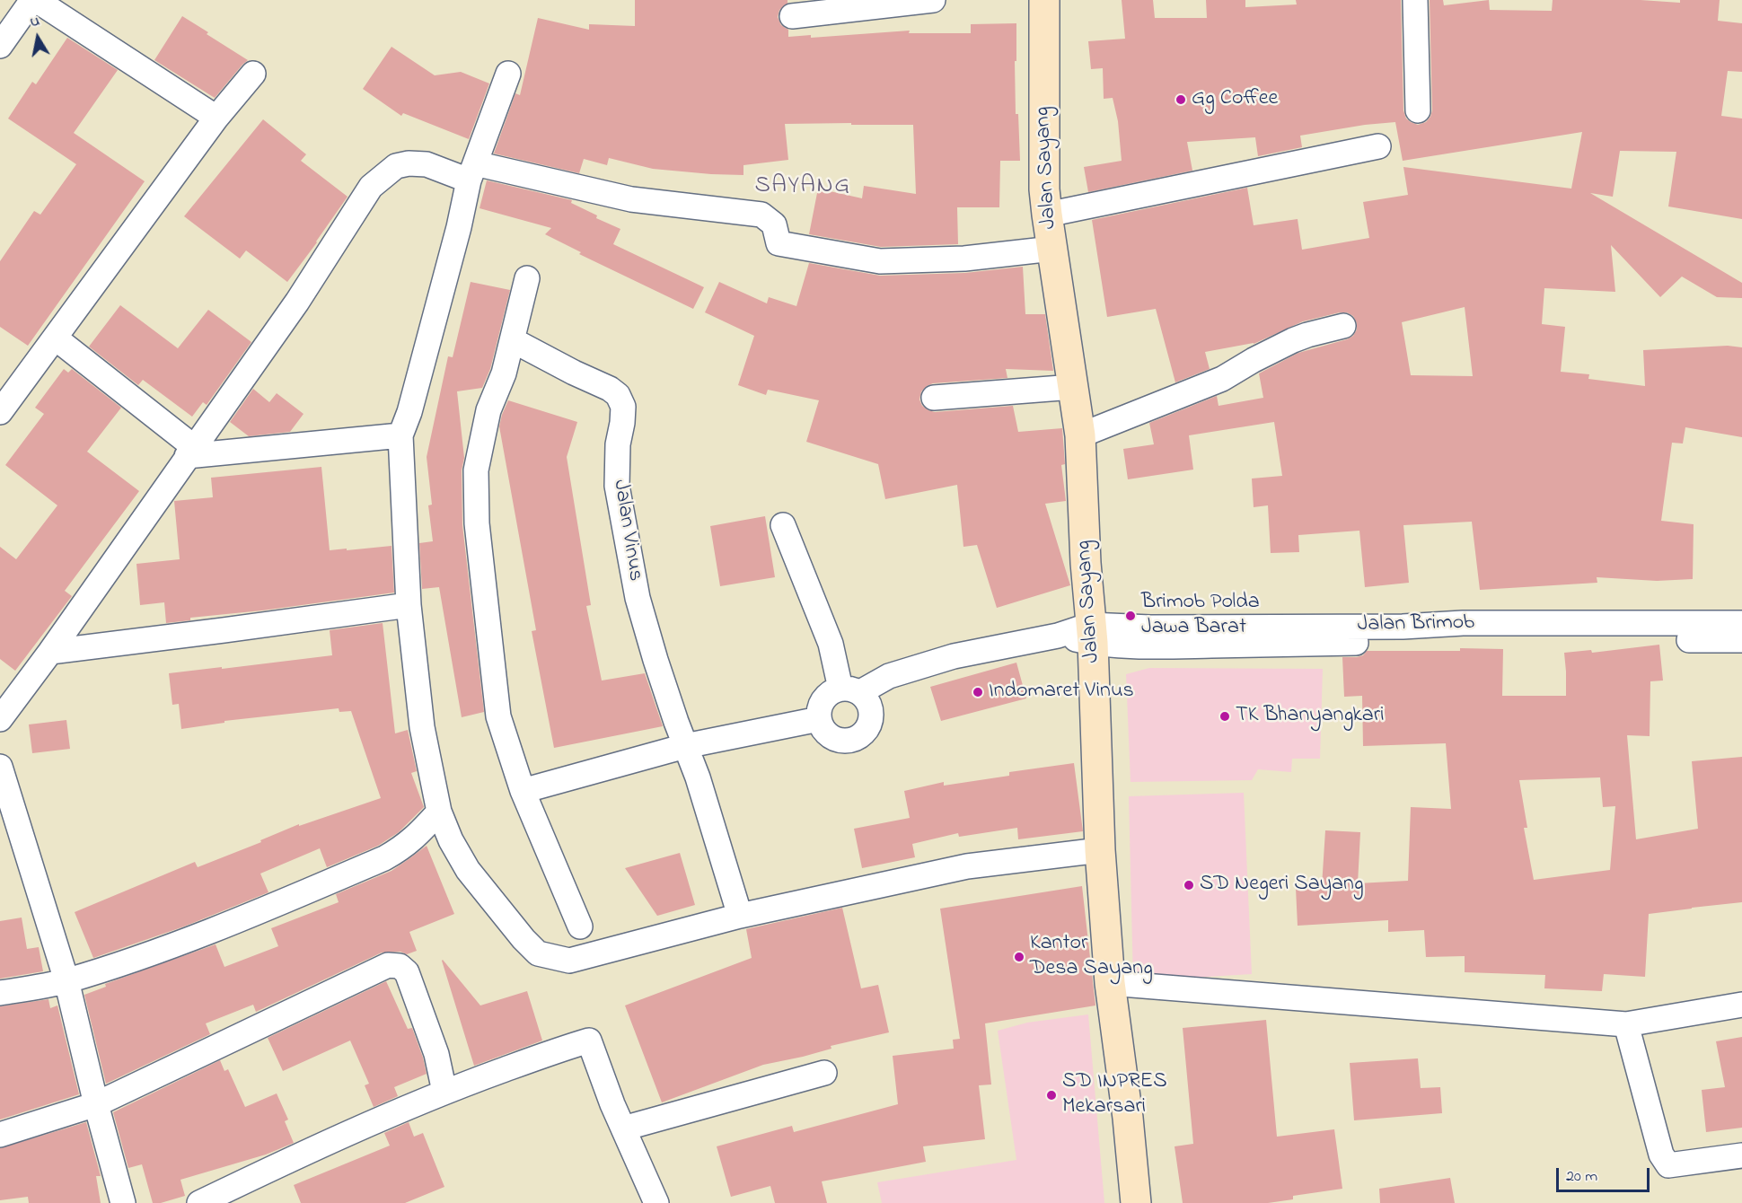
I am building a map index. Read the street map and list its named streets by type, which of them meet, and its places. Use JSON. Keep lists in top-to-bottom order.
{
  "streets": {
    "main road": ["Jalan Sayang"],
    "street": ["Jalan Vinus", "Jalan Brimob"]
  },
  "crossings": [
    ["Jalan Sayang", "Jalan Brimob"]
  ],
  "districts": ["SAYANG"],
  "places": [
    "Gg Coffee",
    "Brimob Polda Jawa Barat",
    "Indomaret Vinus",
    "TK Bhanyangkari",
    "SD Negeri Sayang",
    "Kantor Desa Sayang",
    "SD INPRES Mekarsari"
  ],
  "scale_bar": "20 m",
  "north": "top"
}
